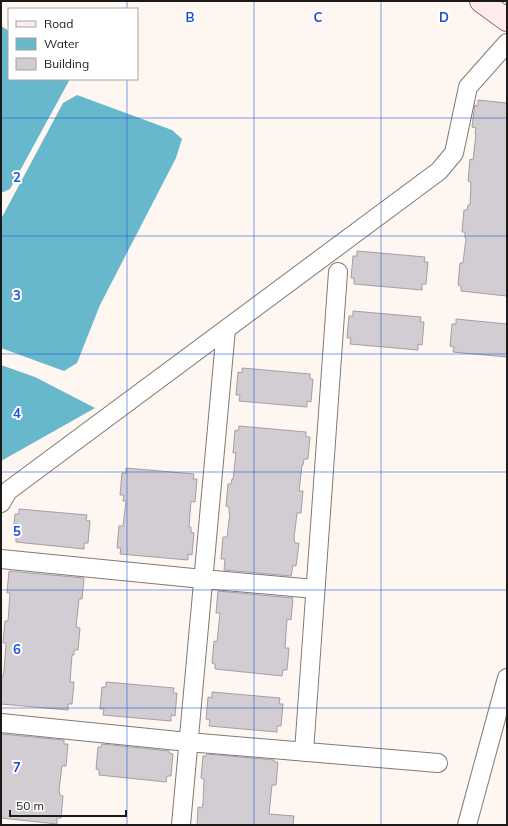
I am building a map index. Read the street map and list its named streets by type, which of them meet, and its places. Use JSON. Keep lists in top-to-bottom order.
{
  "legend": ["Road", "Water", "Building"],
  "scale_bar": "50 m",
  "grid": {
    "columns": ["B", "C", "D"],
    "rows": [
      "2",
      "3",
      "4",
      "5",
      "6",
      "7"
    ]
  }
}
